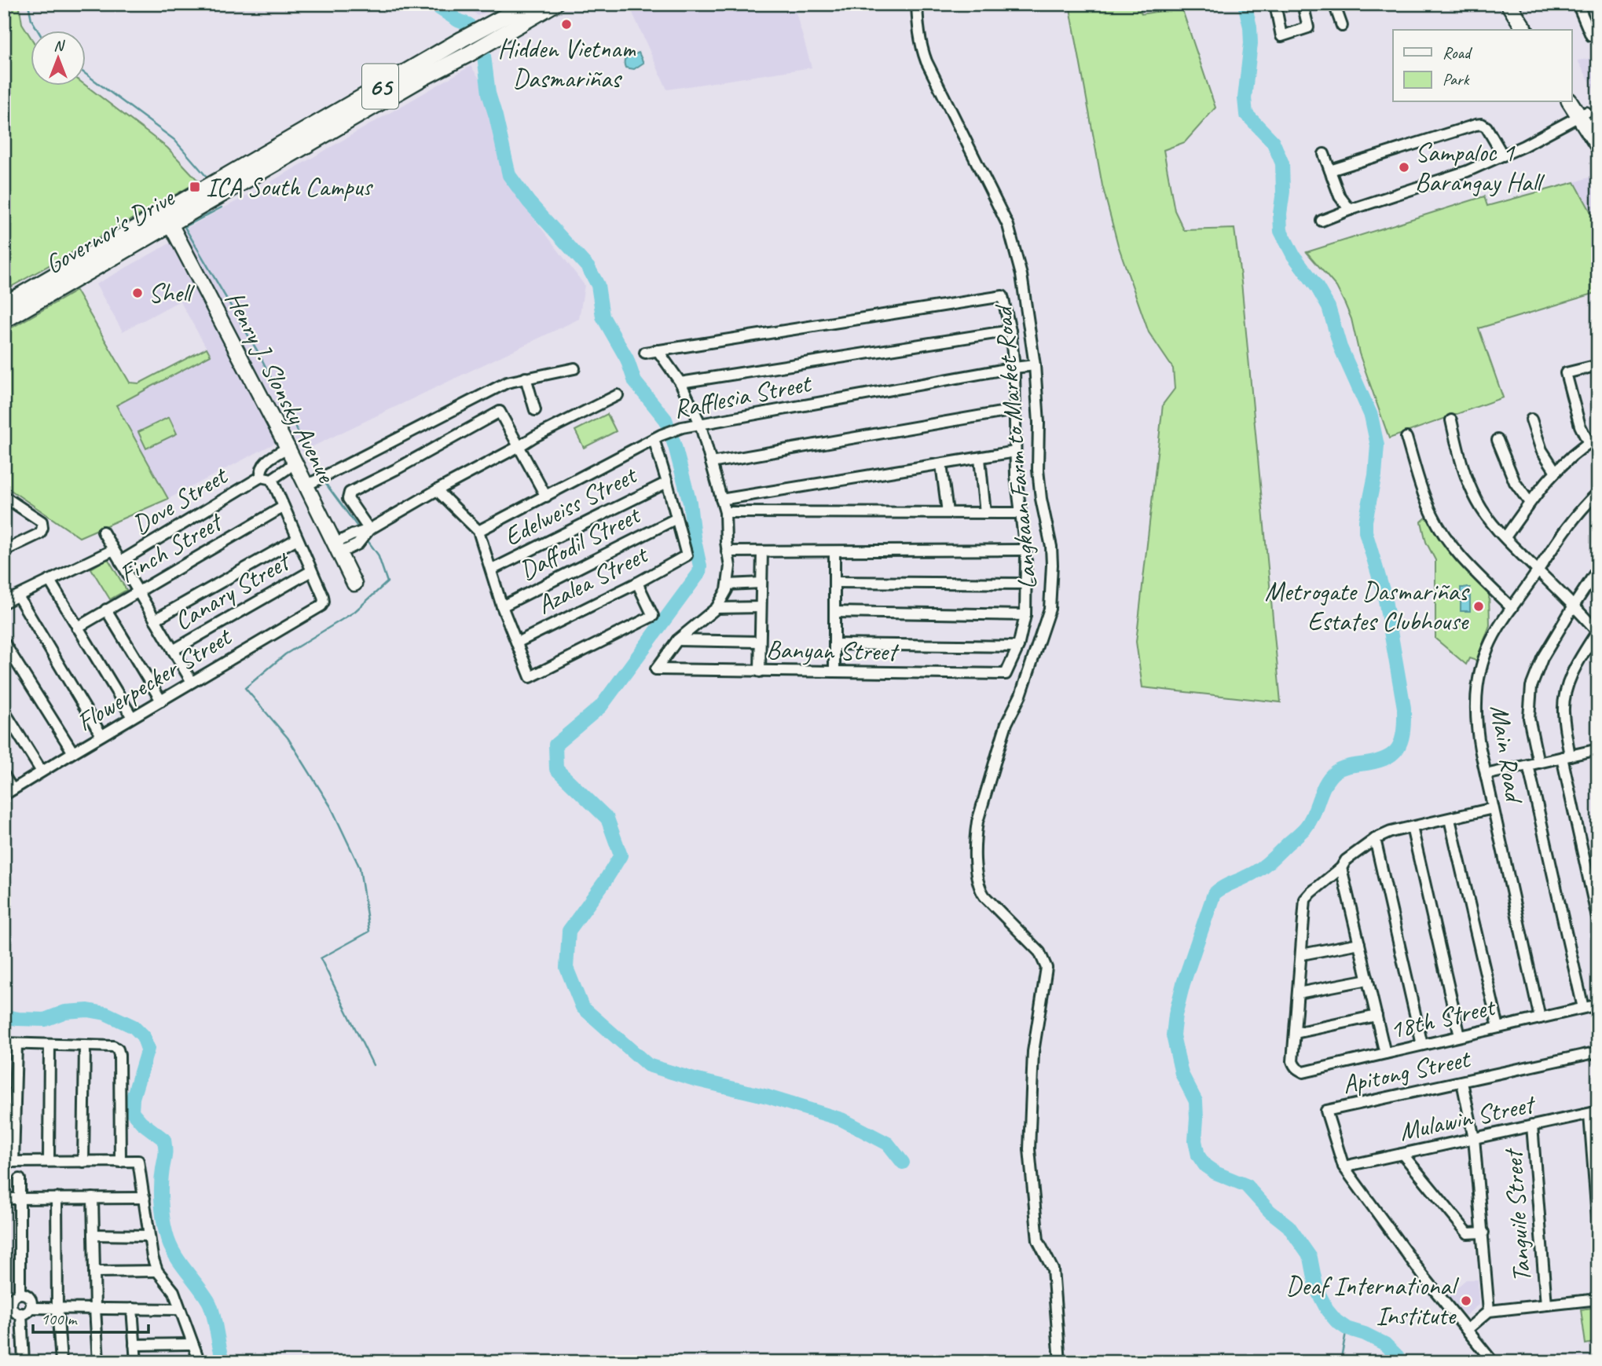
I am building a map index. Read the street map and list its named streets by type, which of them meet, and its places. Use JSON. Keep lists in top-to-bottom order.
{
  "streets": {
    "main road": ["65", "Governor's Drive"],
    "street": [
      "Henry J. Slonsky Avenue",
      "Rafflesia Street",
      "Langkaan Farm to Market Road",
      "Dove Street",
      "Edelweiss Street",
      "Daffodil Street",
      "Finch Street",
      "Azalea Street",
      "Canary Street",
      "Banyan Street",
      "Flowerpecker Street",
      "Main Road",
      "18th Street",
      "Apitong Street",
      "Mulawin Street",
      "Tanguile Street"
    ]
  },
  "crossings": [
    ["Governor's Drive", "Henry J. Slonsky Avenue"],
    ["Henry J. Slonsky Avenue", "Dove Street"],
    ["Rafflesia Street", "Langkaan Farm to Market Road"],
    ["Daffodil Street", "Azalea Street"],
    ["Canary Street", "Flowerpecker Street"],
    ["Main Road", "18th Street"],
    ["Apitong Street", "Mulawin Street"],
    ["Mulawin Street", "Tanguile Street"]
  ],
  "places": {
    "other": [
      "Hidden Vietnam Dasmariñas",
      "Sampaloc 1 Barangay Hall",
      "Shell",
      "Metrogate Dasmariñas Estates Clubhouse",
      "Deaf International Institute"
    ],
    "transit": ["ICA South Campus"]
  },
  "legend": ["Road", "Park"],
  "scale_bar": "100 m",
  "north": "top"
}
